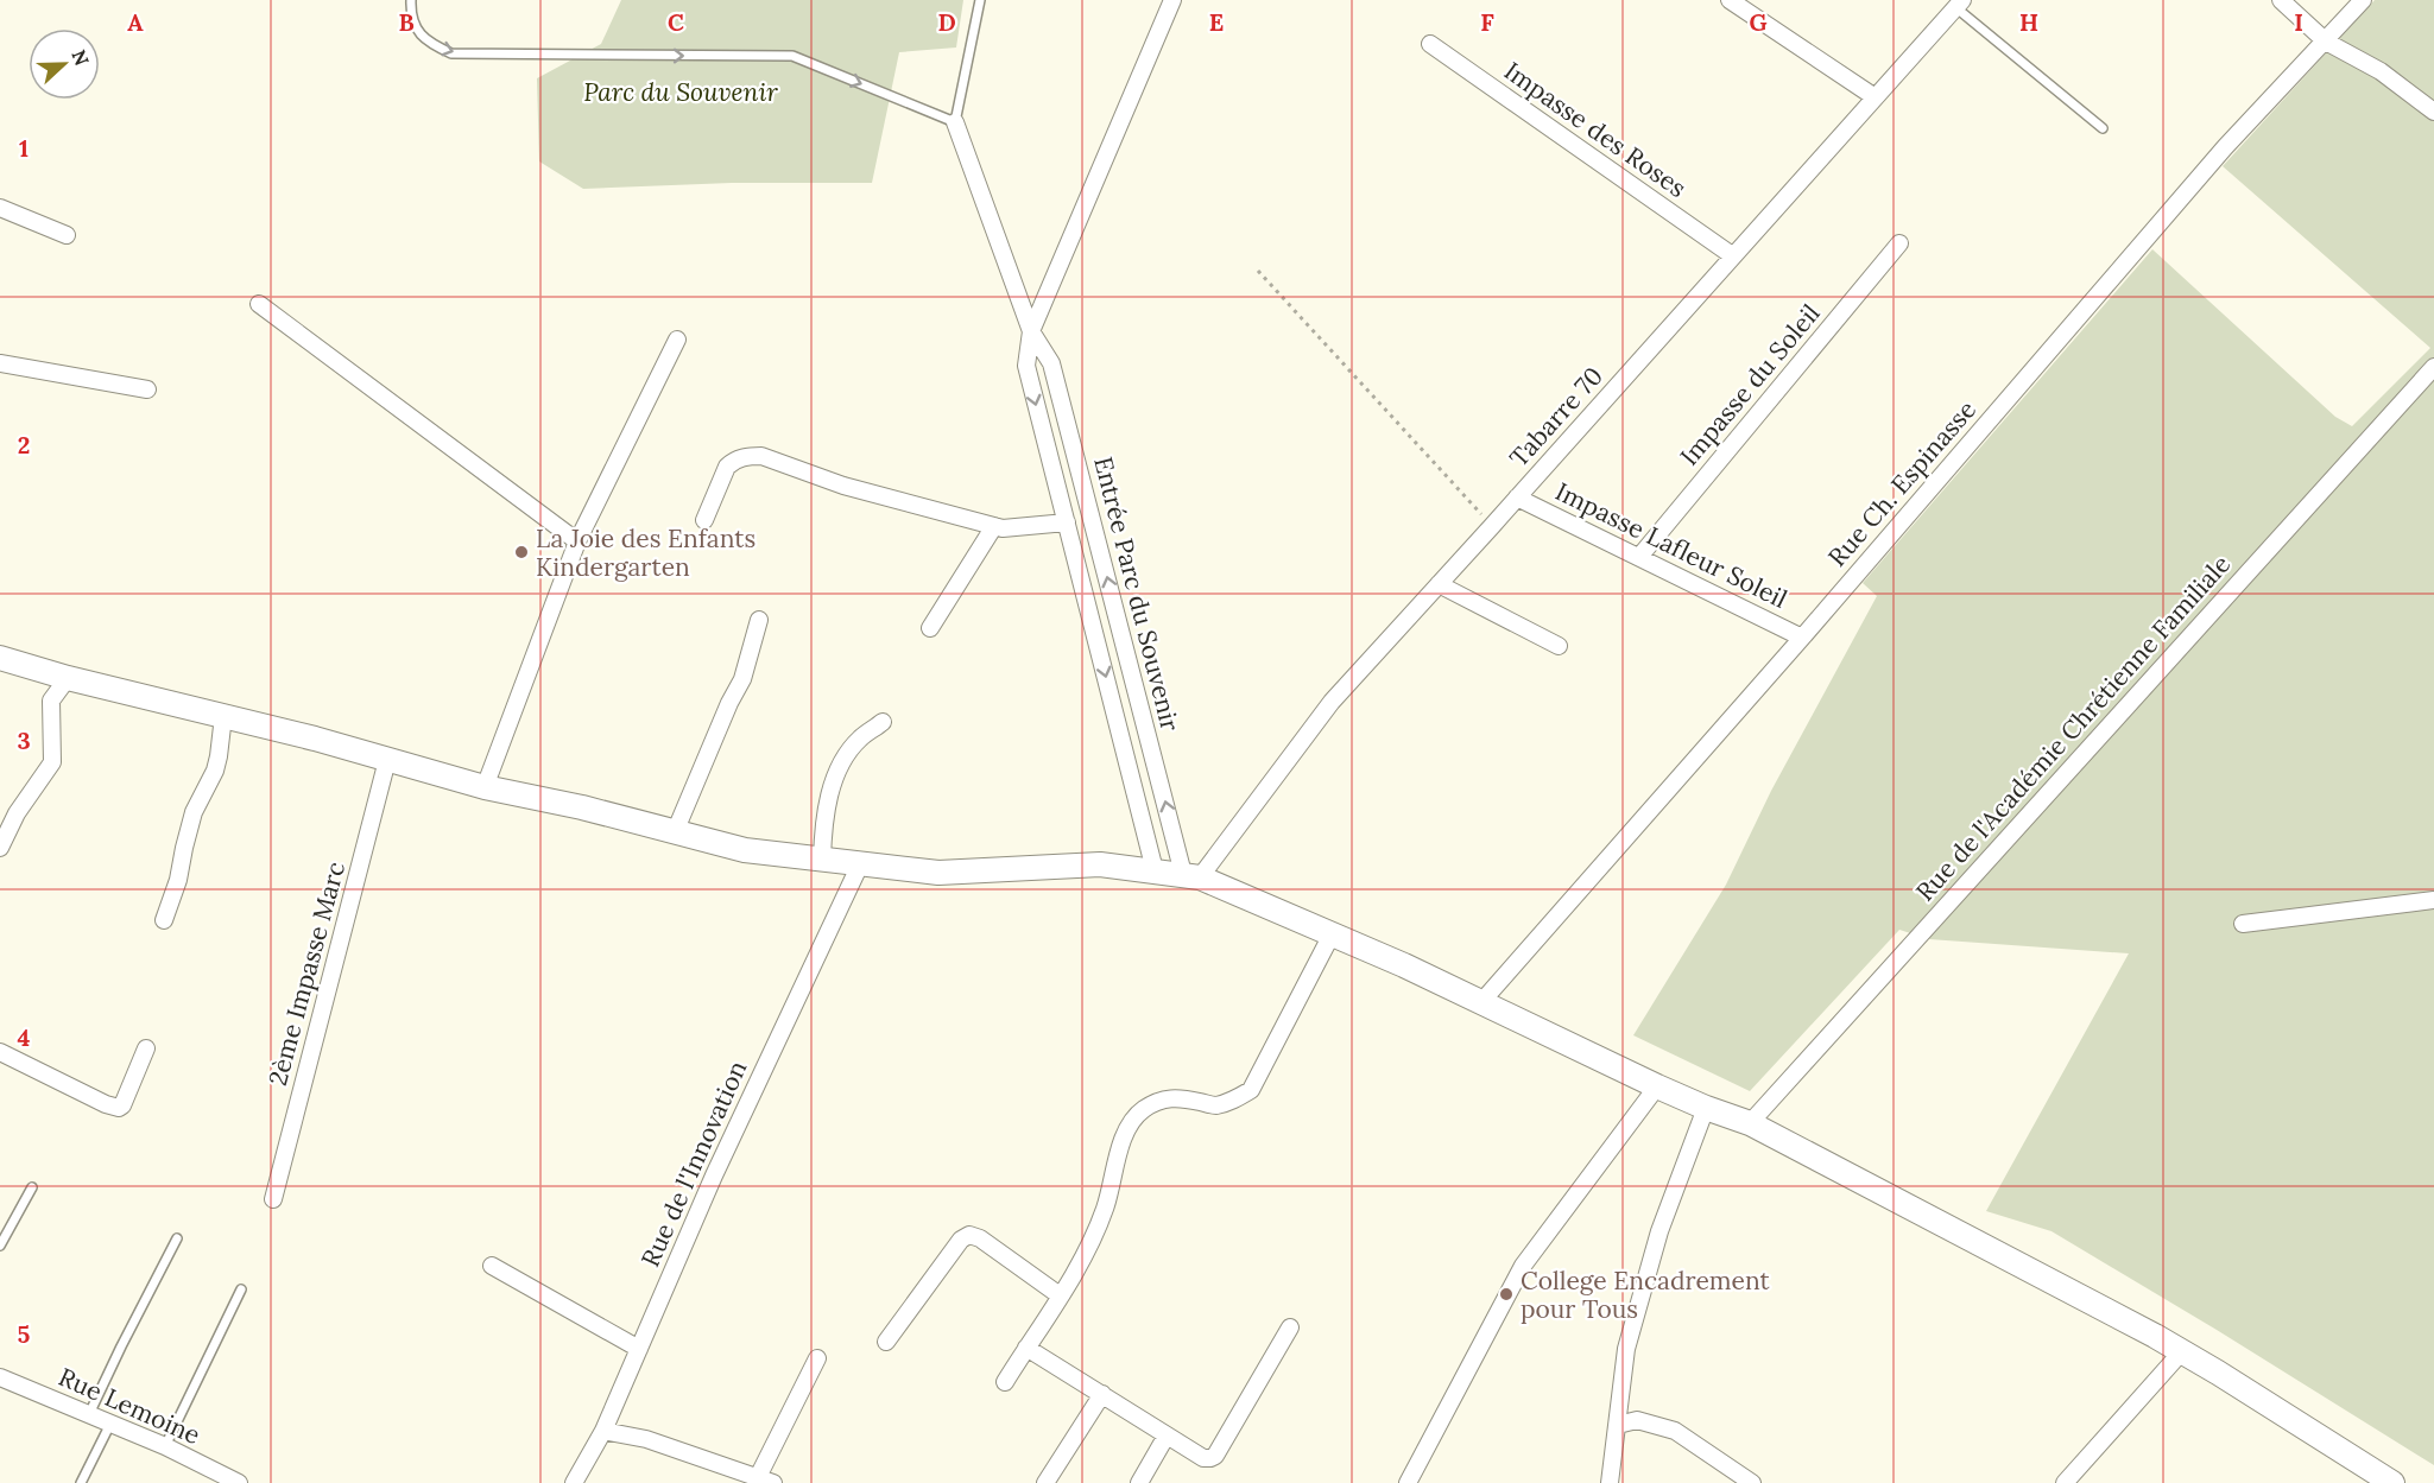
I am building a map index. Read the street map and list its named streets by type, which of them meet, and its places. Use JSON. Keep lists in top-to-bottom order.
{
  "streets": {
    "street": [
      "Impasse des Roses",
      "Impasse du Soleil",
      "Tabarre 70",
      "Rue Ch. Espinasse",
      "Impasse Lafleur Soleil",
      "Entrée Parc du Souvenir",
      "Rue de l'Académie Chrétienne Familiale",
      "2ème Impasse Marc",
      "Rue de l'Innovation",
      "Rue Lemoine"
    ]
  },
  "crossings": [
    ["Impasse des Roses", "Tabarre 70"],
    ["Impasse du Soleil", "Impasse Lafleur Soleil"],
    ["Tabarre 70", "Impasse Lafleur Soleil"],
    ["Tabarre 70", "Entrée Parc du Souvenir"],
    ["Rue Ch. Espinasse", "Impasse Lafleur Soleil"]
  ],
  "parks": ["Parc du Souvenir"],
  "places": ["La Joie des Enfants Kindergarten", "College Encadrement pour Tous"],
  "north": "right",
  "grid": {
    "columns": [
      "A",
      "B",
      "C",
      "D",
      "E",
      "F",
      "G",
      "H",
      "I"
    ],
    "rows": [
      "1",
      "2",
      "3",
      "4",
      "5"
    ]
  }
}
